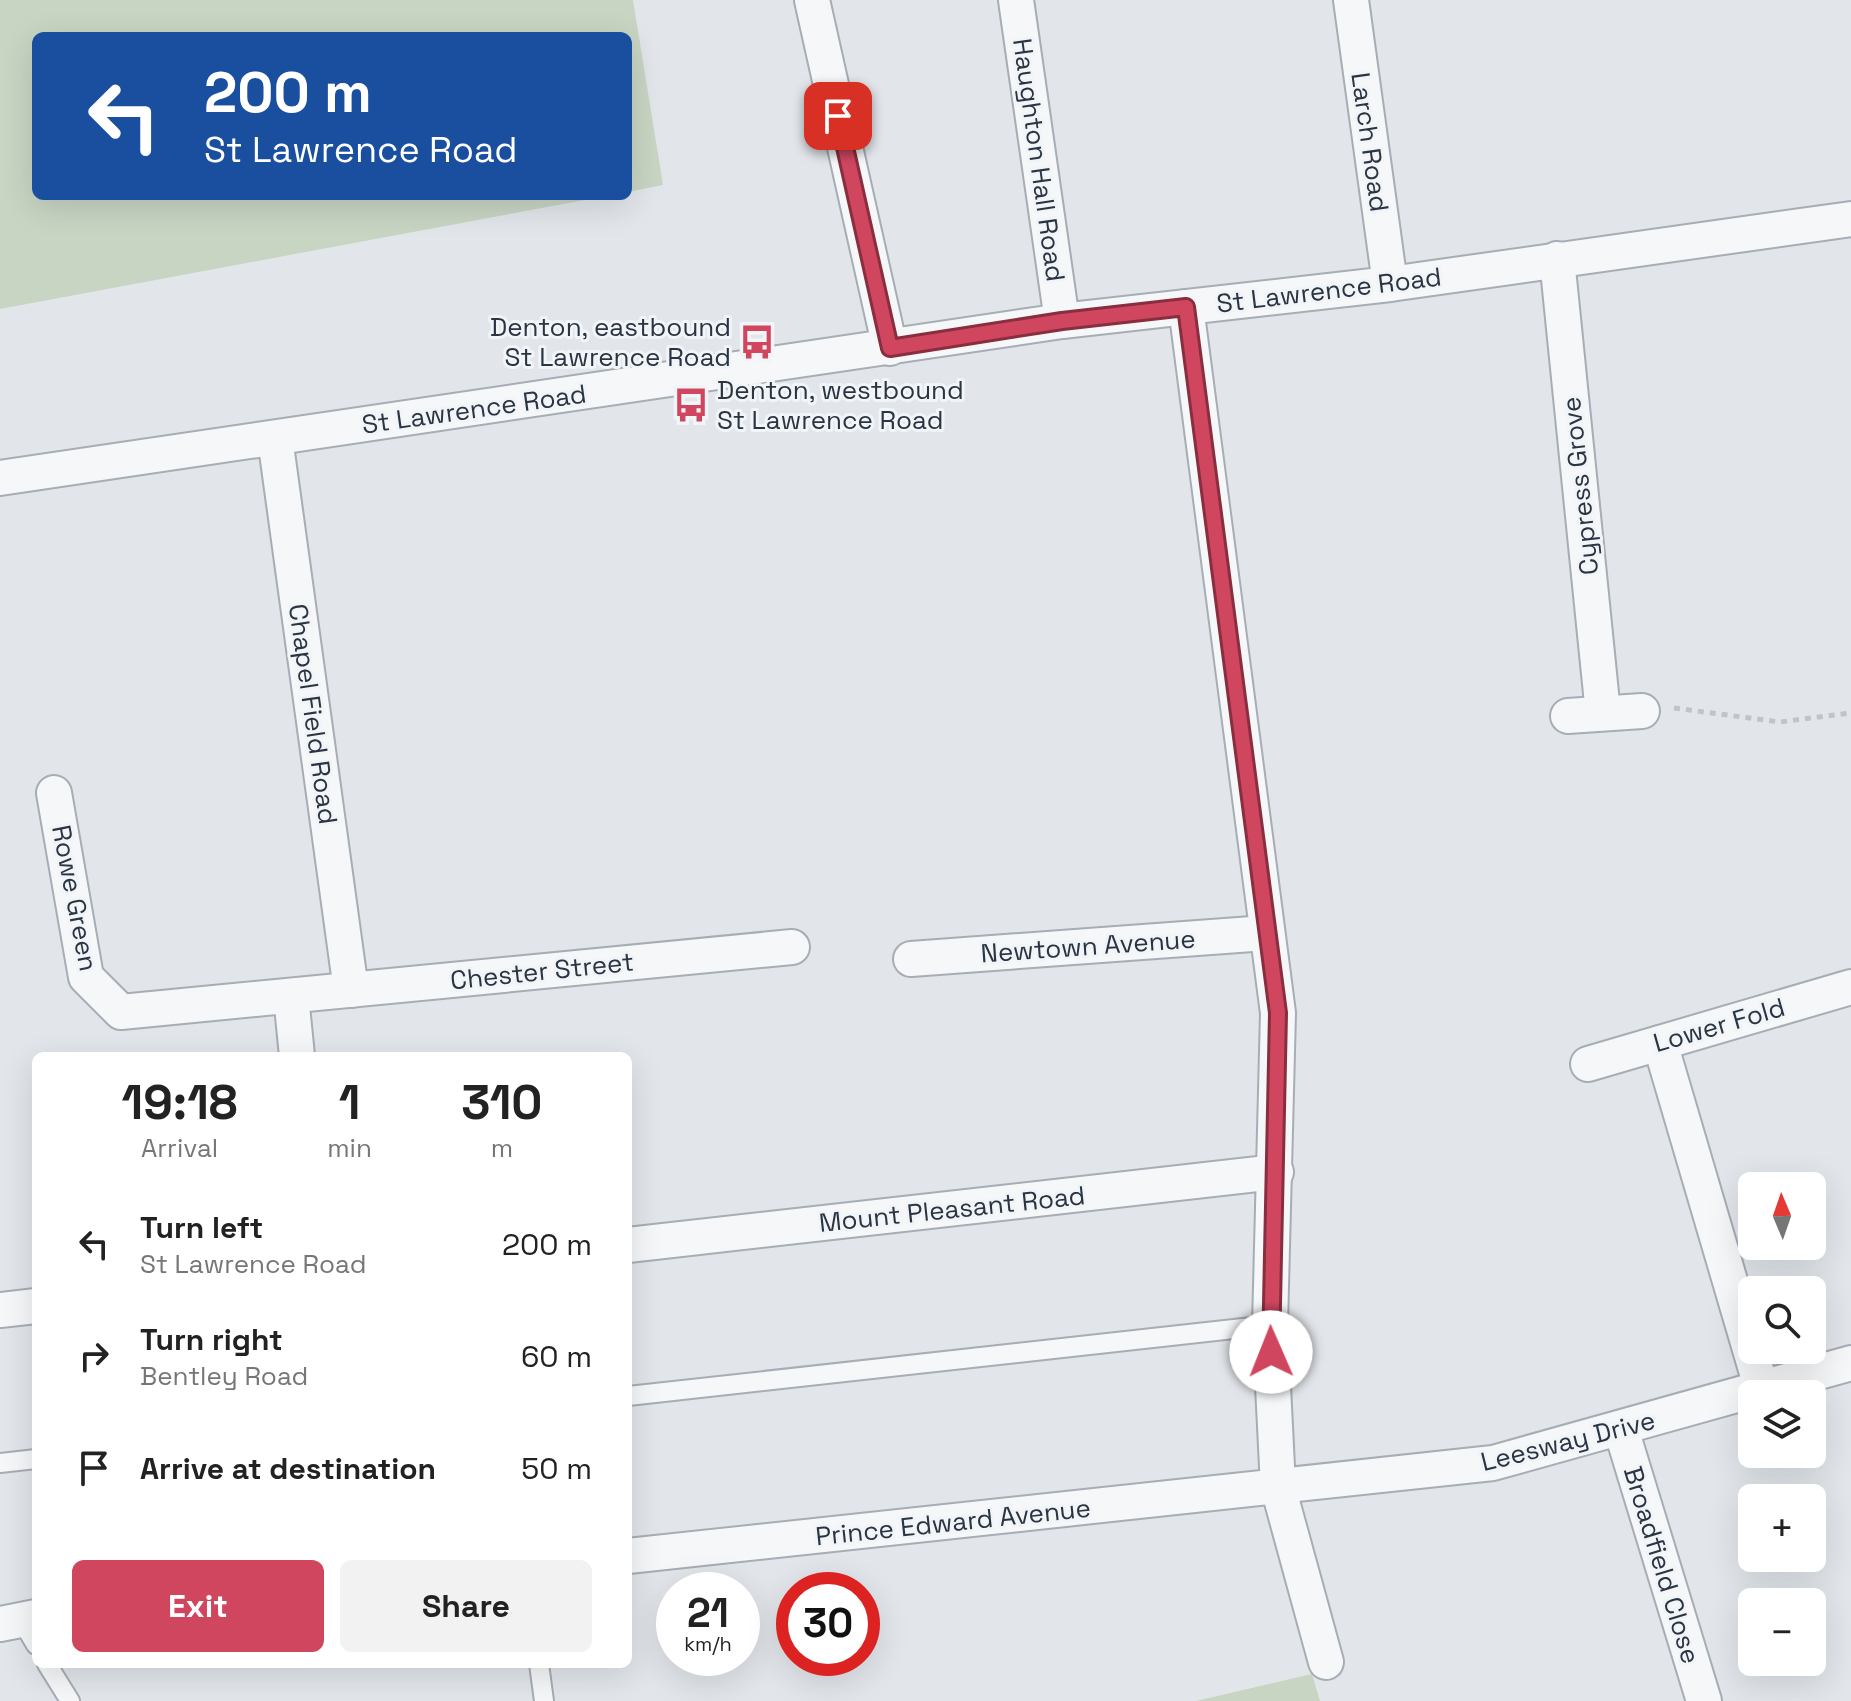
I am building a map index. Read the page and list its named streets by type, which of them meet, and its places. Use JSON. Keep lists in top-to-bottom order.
{
  "streets": {
    "street": [
      "Larch Road",
      "Haughton Hall Road",
      "St Lawrence Road",
      "Cypress Grove",
      "Chapel Field Road",
      "Rowe Green",
      "Newtown Avenue",
      "Chester Street",
      "Lower Fold",
      "Mount Pleasant Road",
      "Leesway Drive",
      "Prince Edward Avenue",
      "Broadfield Close"
    ]
  },
  "crossings": [
    ["Larch Road", "St Lawrence Road"],
    ["Haughton Hall Road", "St Lawrence Road"],
    ["St Lawrence Road", "Cypress Grove"],
    ["St Lawrence Road", "Chapel Field Road"],
    ["Chapel Field Road", "Chester Street"],
    ["Rowe Green", "Chester Street"],
    ["Leesway Drive", "Prince Edward Avenue"],
    ["Leesway Drive", "Broadfield Close"]
  ],
  "places": {
    "bus stop": ["Denton, eastbound St Lawrence Road", "Denton, westbound St Lawrence Road"]
  },
  "north": "top",
  "page": {
    "turn": ["200 m", "St Lawrence Road"],
    "eta": [
      "19:18",
      "Arrival",
      "1",
      "min",
      "310",
      "m"
    ],
    "map_buttons": ["+", "−"],
    "list": [
      {
        "name": "Turn left",
        "note": "St Lawrence Road",
        "value": "200 m"
      },
      {
        "name": "Turn right",
        "note": "Bentley Road",
        "value": "60 m"
      },
      {
        "name": "Arrive at destination",
        "value": "50 m"
      }
    ],
    "buttons": ["Exit", "Share"],
    "speed": "21 km/h",
    "limit": "30"
  }
}
